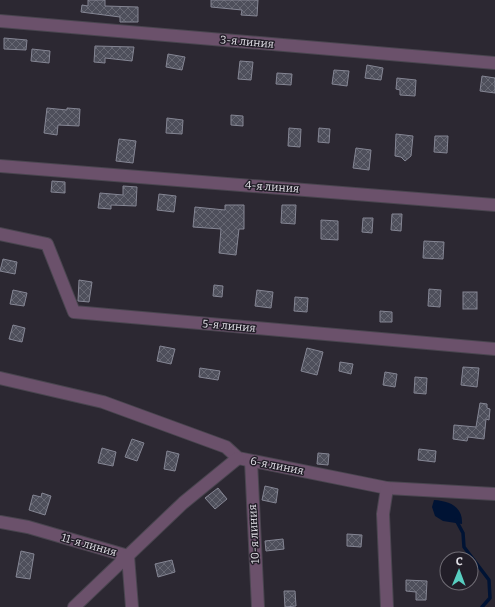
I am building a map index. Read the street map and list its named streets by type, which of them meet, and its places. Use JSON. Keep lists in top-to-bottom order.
{
  "streets": {
    "street": [
      "3-я линия",
      "4-я линия",
      "5-я линия",
      "6-я линия",
      "10-я линия",
      "11-я линия"
    ]
  },
  "crossings": [
    ["6-я линия", "10-я линия"]
  ],
  "north": "top"
}
